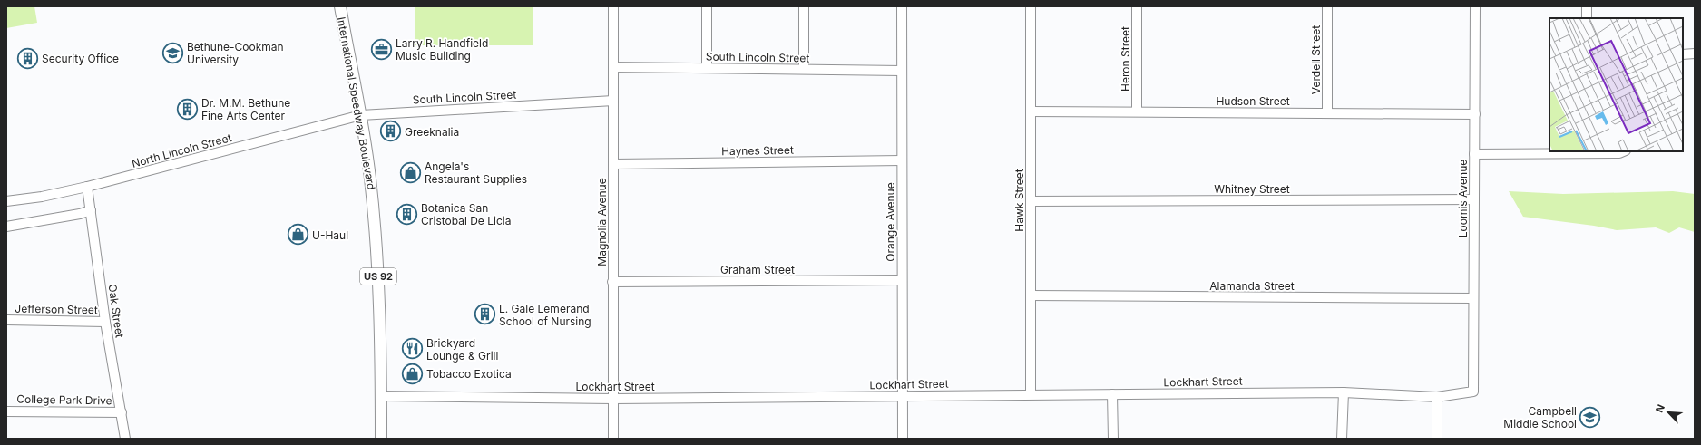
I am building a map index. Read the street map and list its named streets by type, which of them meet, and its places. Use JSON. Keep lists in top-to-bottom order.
{
  "streets": {
    "main road": ["International Speedway Boulevard", "US 92"],
    "street": [
      "South Lincoln Street",
      "Heron Street",
      "Verdell Street",
      "Hudson Street",
      "North Lincoln Street",
      "Haynes Street",
      "Whitney Street",
      "Loomis Avenue",
      "Hawk Street",
      "Magnolia Avenue",
      "Orange Avenue",
      "Graham Street",
      "Alamanda Street",
      "Jefferson Street",
      "Oak Street",
      "Lockhart Street",
      "College Park Drive"
    ]
  },
  "crossings": [
    ["South Lincoln Street", "International Speedway Boulevard"],
    ["South Lincoln Street", "North Lincoln Street"],
    ["South Lincoln Street", "Magnolia Avenue"],
    ["South Lincoln Street", "Orange Avenue"],
    ["Heron Street", "Hudson Street"],
    ["Verdell Street", "Hudson Street"],
    ["Hudson Street", "Loomis Avenue"],
    ["Hudson Street", "Hawk Street"],
    ["International Speedway Boulevard", "North Lincoln Street"],
    ["International Speedway Boulevard", "Lockhart Street"],
    ["North Lincoln Street", "Oak Street"],
    ["Haynes Street", "Magnolia Avenue"],
    ["Haynes Street", "Orange Avenue"],
    ["Whitney Street", "Loomis Avenue"],
    ["Whitney Street", "Hawk Street"],
    ["Loomis Avenue", "Alamanda Street"],
    ["Loomis Avenue", "Lockhart Street"],
    ["Hawk Street", "Alamanda Street"],
    ["Hawk Street", "Lockhart Street"],
    ["Magnolia Avenue", "Graham Street"],
    ["Magnolia Avenue", "Lockhart Street"],
    ["Orange Avenue", "Graham Street"],
    ["Orange Avenue", "Lockhart Street"],
    ["Jefferson Street", "Oak Street"],
    ["Oak Street", "College Park Drive"]
  ],
  "places": {
    "office": ["Larry R. Handfield Music Building"],
    "school or university": ["Bethune-Cookman University", "Campbell Middle School"],
    "building": [
      "Security Office",
      "Dr. M.M. Bethune Fine Arts Center",
      "Greeknalia",
      "Botanica San Cristobal De Licia",
      "L. Gale Lemerand School of Nursing"
    ],
    "shop": ["Angela's Restaurant Supplies", "U-Haul", "Tobacco Exotica"],
    "restaurant": ["Brickyard Lounge & Grill"]
  },
  "north": "top left"
}
